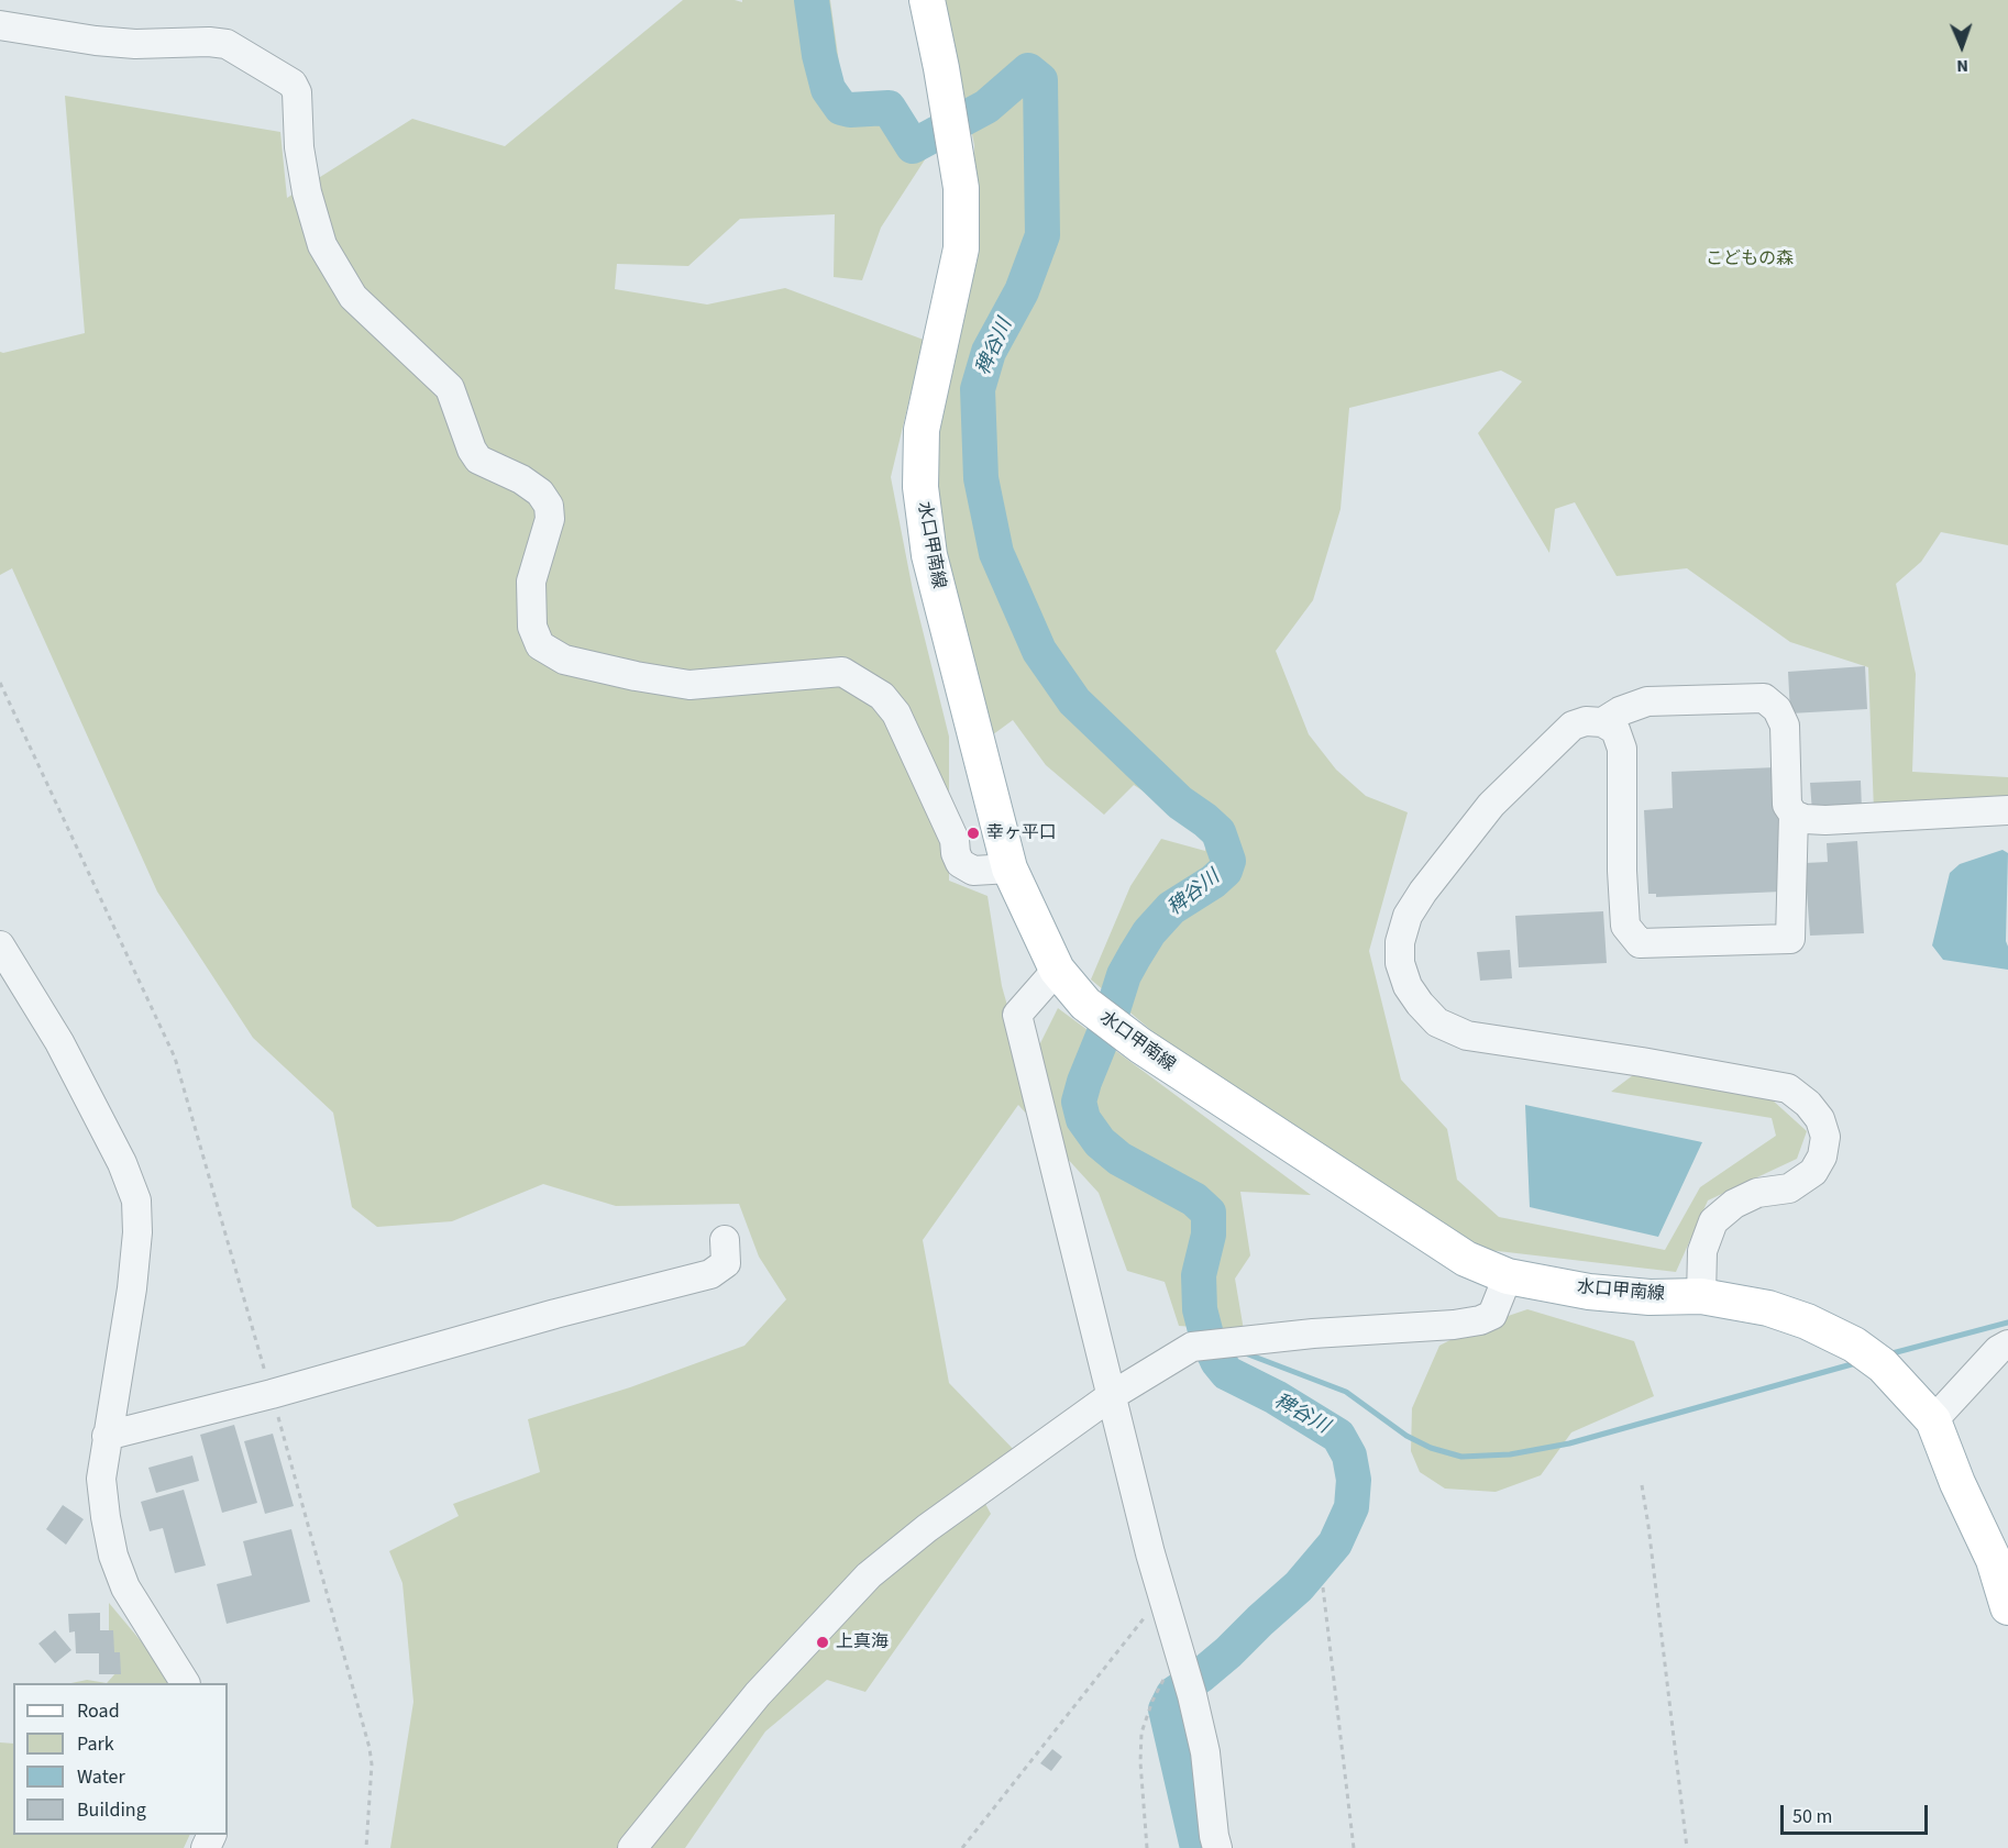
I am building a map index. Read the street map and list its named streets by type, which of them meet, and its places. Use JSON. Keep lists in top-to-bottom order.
{
  "streets": {
    "main road": ["水口甲南線"]
  },
  "water": ["稗谷川"],
  "parks": ["こどもの森"],
  "places": ["幸ヶ平口", "上真海"],
  "legend": [
    "Road",
    "Park",
    "Water",
    "Building"
  ],
  "scale_bar": "50 m",
  "north": "bottom"
}
